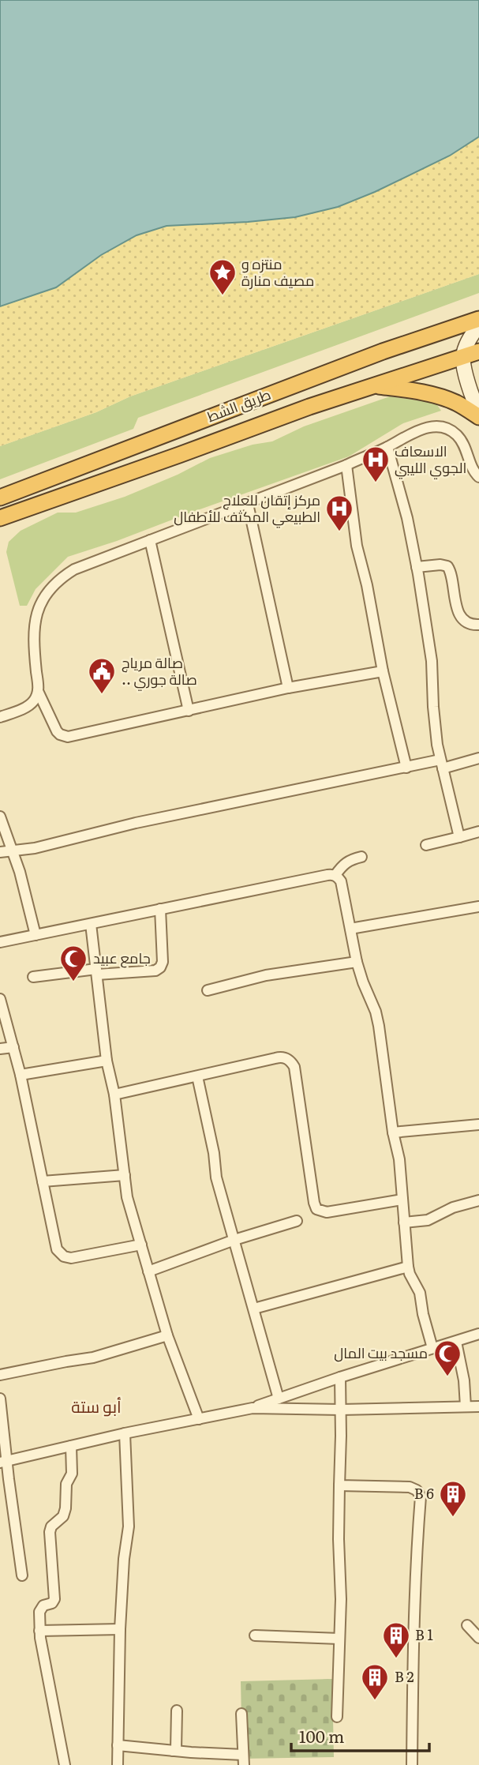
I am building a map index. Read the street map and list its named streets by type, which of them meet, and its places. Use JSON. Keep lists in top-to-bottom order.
{
  "streets": {
    "highway": ["طريق الشط"]
  },
  "districts": ["أبو ستة"],
  "places": {
    "place": ["منتزه و مصيف منارة"],
    "hospital": ["الاسعاف الجوي الليبي", "مركز إتقان للعلاج الطبيعي المكثف للأطفال"],
    "public building": ["صالة مرياج .. صالة جوري"],
    "mosque": ["جامع عبيد", "مسجد بيت المال"],
    "building": ["B 6", "B 1", "B 2"]
  },
  "scale_bar": "100 m"
}
